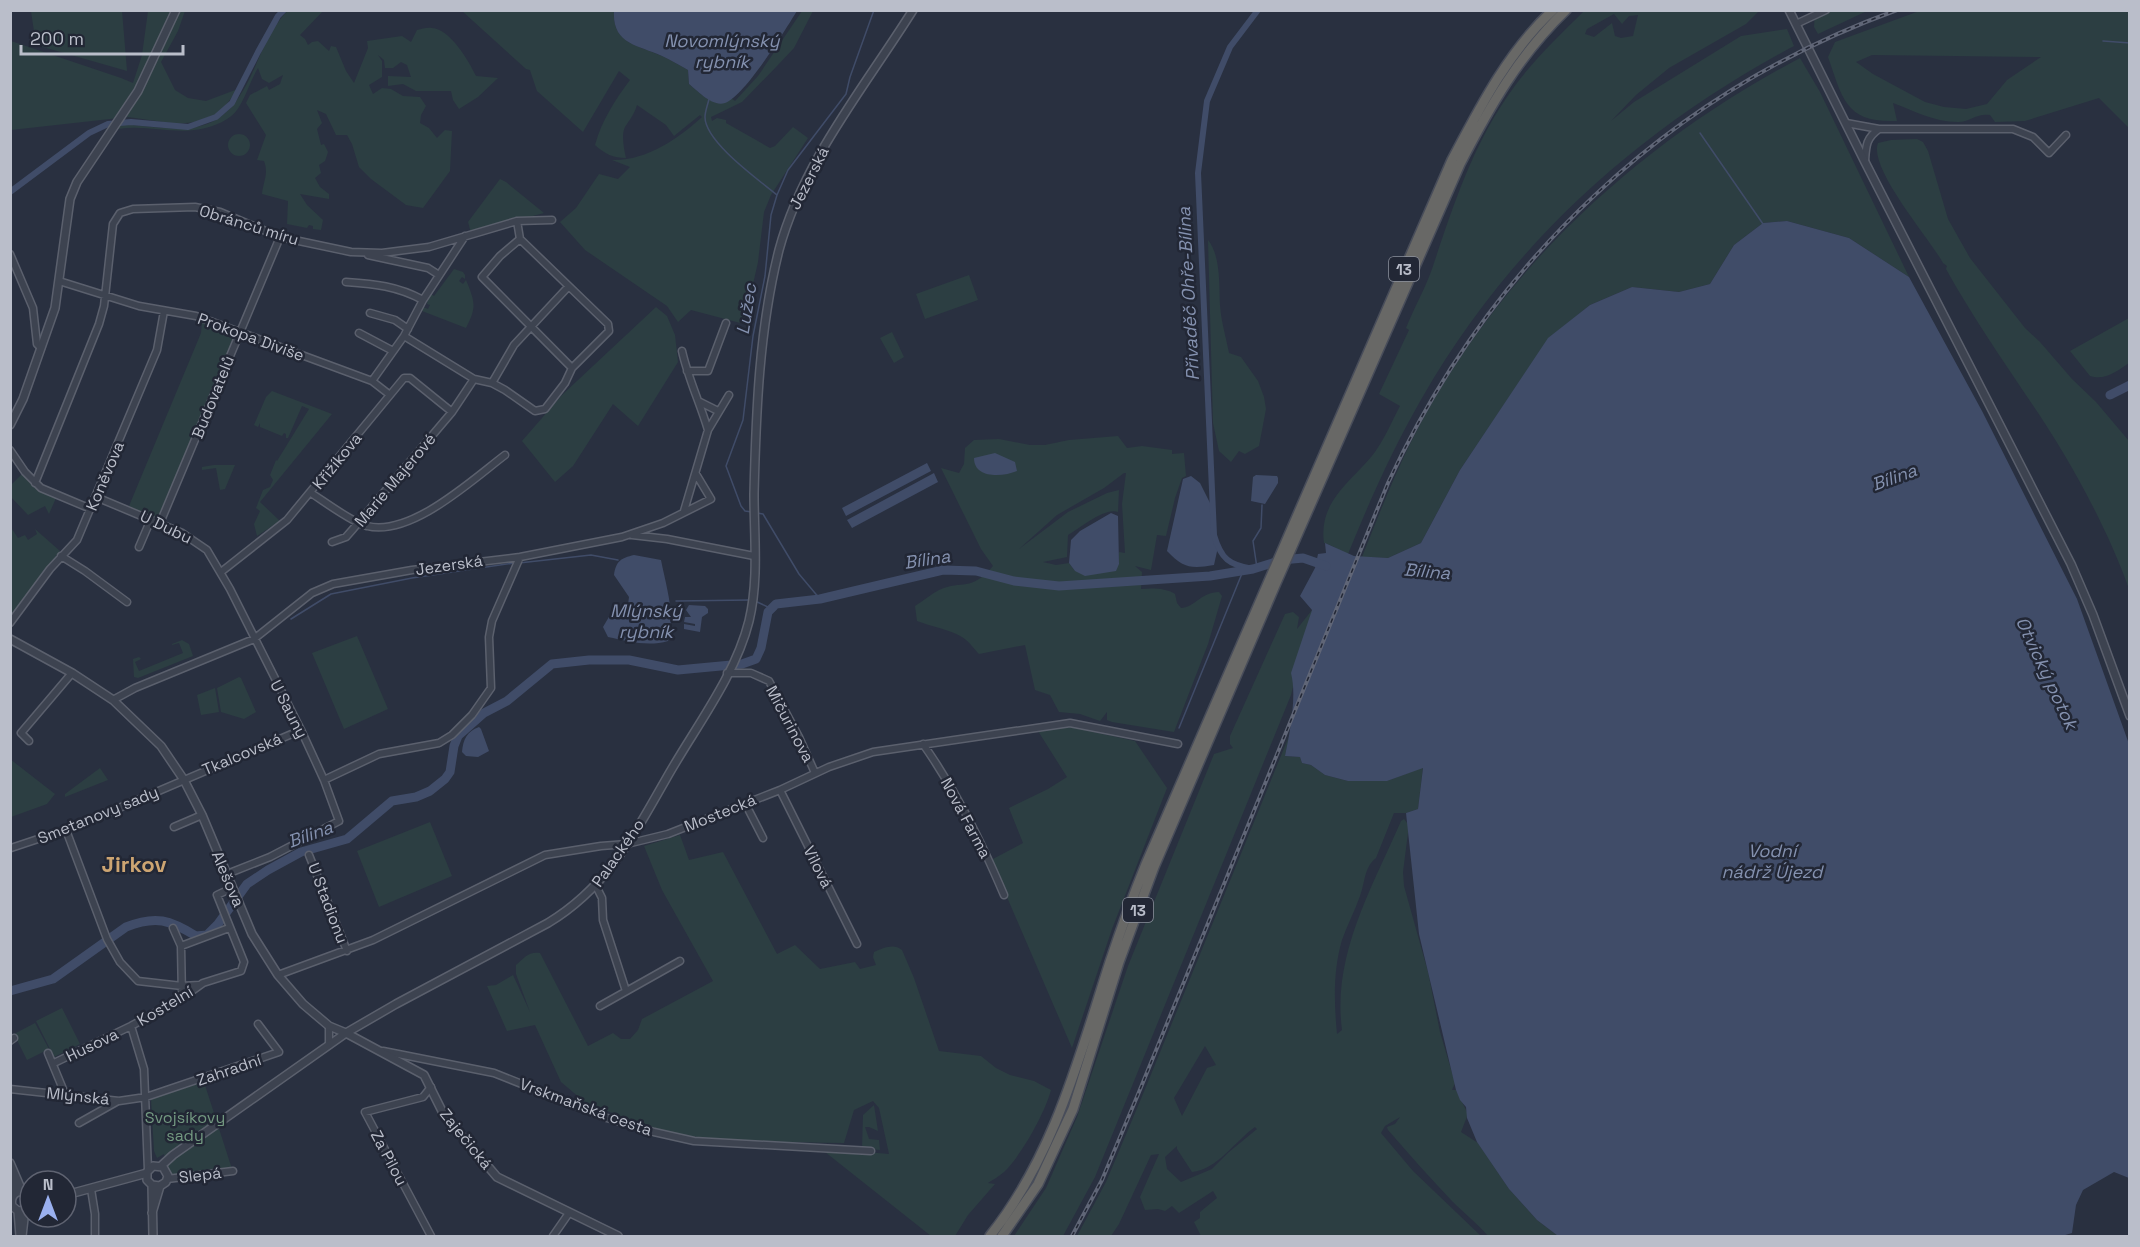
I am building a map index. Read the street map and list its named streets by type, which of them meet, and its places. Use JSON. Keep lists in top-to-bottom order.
{
  "streets": {
    "highway": ["13"],
    "street": [
      "Jezerská",
      "Obránců míru",
      "Prokopa Diviše",
      "Budovatelů",
      "Křižíkova",
      "Koněvova",
      "Marie Majerové",
      "U Dubu",
      "U Sauny",
      "Mičurinova",
      "Tkalcovská",
      "Mostecká",
      "Smetanovy sady",
      "Nová Farma",
      "Palackého",
      "Vilová",
      "Alešova",
      "U Stadionu",
      "Kostelní",
      "Husova",
      "Zahradní",
      "Mlýnská",
      "Vrskmaňská cesta",
      "Zaječická",
      "Za Pilou",
      "Slepá"
    ]
  },
  "crossings": [
    ["Jezerská", "U Dubu"],
    ["Jezerská", "U Sauny"],
    ["Jezerská", "Palackého"],
    ["Jezerská", "Alešova"],
    ["Obránců míru", "Prokopa Diviše"],
    ["Obránců míru", "Budovatelů"],
    ["Prokopa Diviše", "Budovatelů"],
    ["Prokopa Diviše", "Koněvova"],
    ["Budovatelů", "U Dubu"],
    ["Křižíkova", "Marie Majerové"],
    ["Křižíkova", "U Dubu"],
    ["Koněvova", "U Dubu"],
    ["U Dubu", "U Sauny"],
    ["U Sauny", "Tkalcovská"],
    ["U Sauny", "Alešova"],
    ["Mičurinova", "Mostecká"],
    ["Mičurinova", "Palackého"],
    ["Tkalcovská", "Smetanovy sady"],
    ["Tkalcovská", "Alešova"],
    ["Mostecká", "Nová Farma"],
    ["Mostecká", "Palackého"],
    ["Mostecká", "Vilová"],
    ["Mostecká", "Alešova"],
    ["Mostecká", "U Stadionu"],
    ["Mostecká", "Zaječická"],
    ["Smetanovy sady", "Alešova"],
    ["Smetanovy sady", "Kostelní"],
    ["Palackého", "Zaječická"],
    ["Palackého", "Slepá"],
    ["Alešova", "Zaječická"],
    ["Kostelní", "Husova"],
    ["Zahradní", "Mlýnská"],
    ["Vrskmaňská cesta", "Zaječická"],
    ["Zaječická", "Za Pilou"]
  ],
  "districts": ["Jirkov"],
  "water": [
    "Novomlýnský rybník",
    "Přivaděč Ohře-Bílina",
    "Lužec",
    "Bílina",
    "Mlýnský rybník",
    "Otvický potok",
    "Vodní nádrž Újezd"
  ],
  "parks": ["Svojsíkovy sady"],
  "scale_bar": "200 m",
  "north": "top"
}
